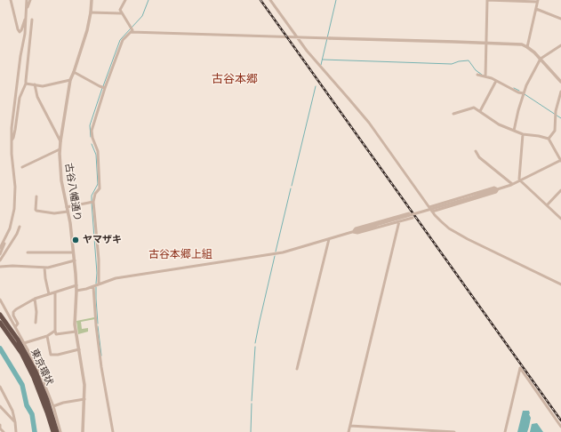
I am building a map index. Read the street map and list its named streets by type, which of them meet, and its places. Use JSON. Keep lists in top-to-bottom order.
{
  "streets": {
    "highway": ["東京環状"],
    "street": ["古谷八幡通り"]
  },
  "districts": ["古谷本郷", "古谷本郷上組"],
  "places": ["ヤマザキ"]
}
